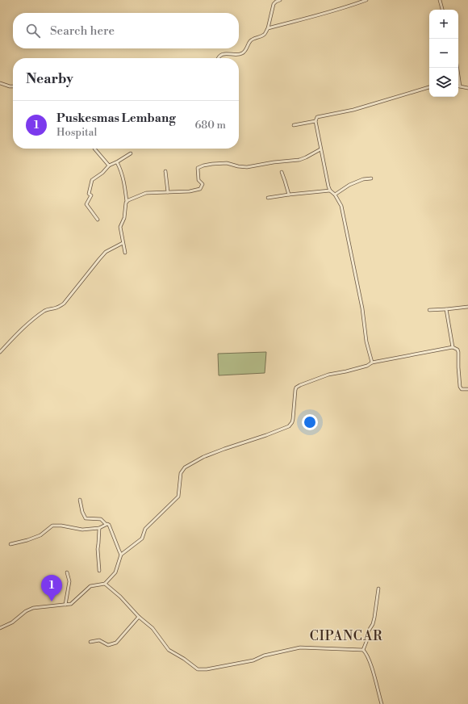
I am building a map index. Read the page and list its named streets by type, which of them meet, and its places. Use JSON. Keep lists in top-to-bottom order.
{
  "districts": ["CIPANCAR"],
  "page": {
    "map_buttons": ["+", "−"],
    "search": "Search here",
    "heading": "Nearby",
    "list": [
      {
        "mark": "1",
        "name": "Puskesmas Lembang",
        "note": "Hospital",
        "value": "680 m"
      }
    ],
    "pins": "1"
  }
}
